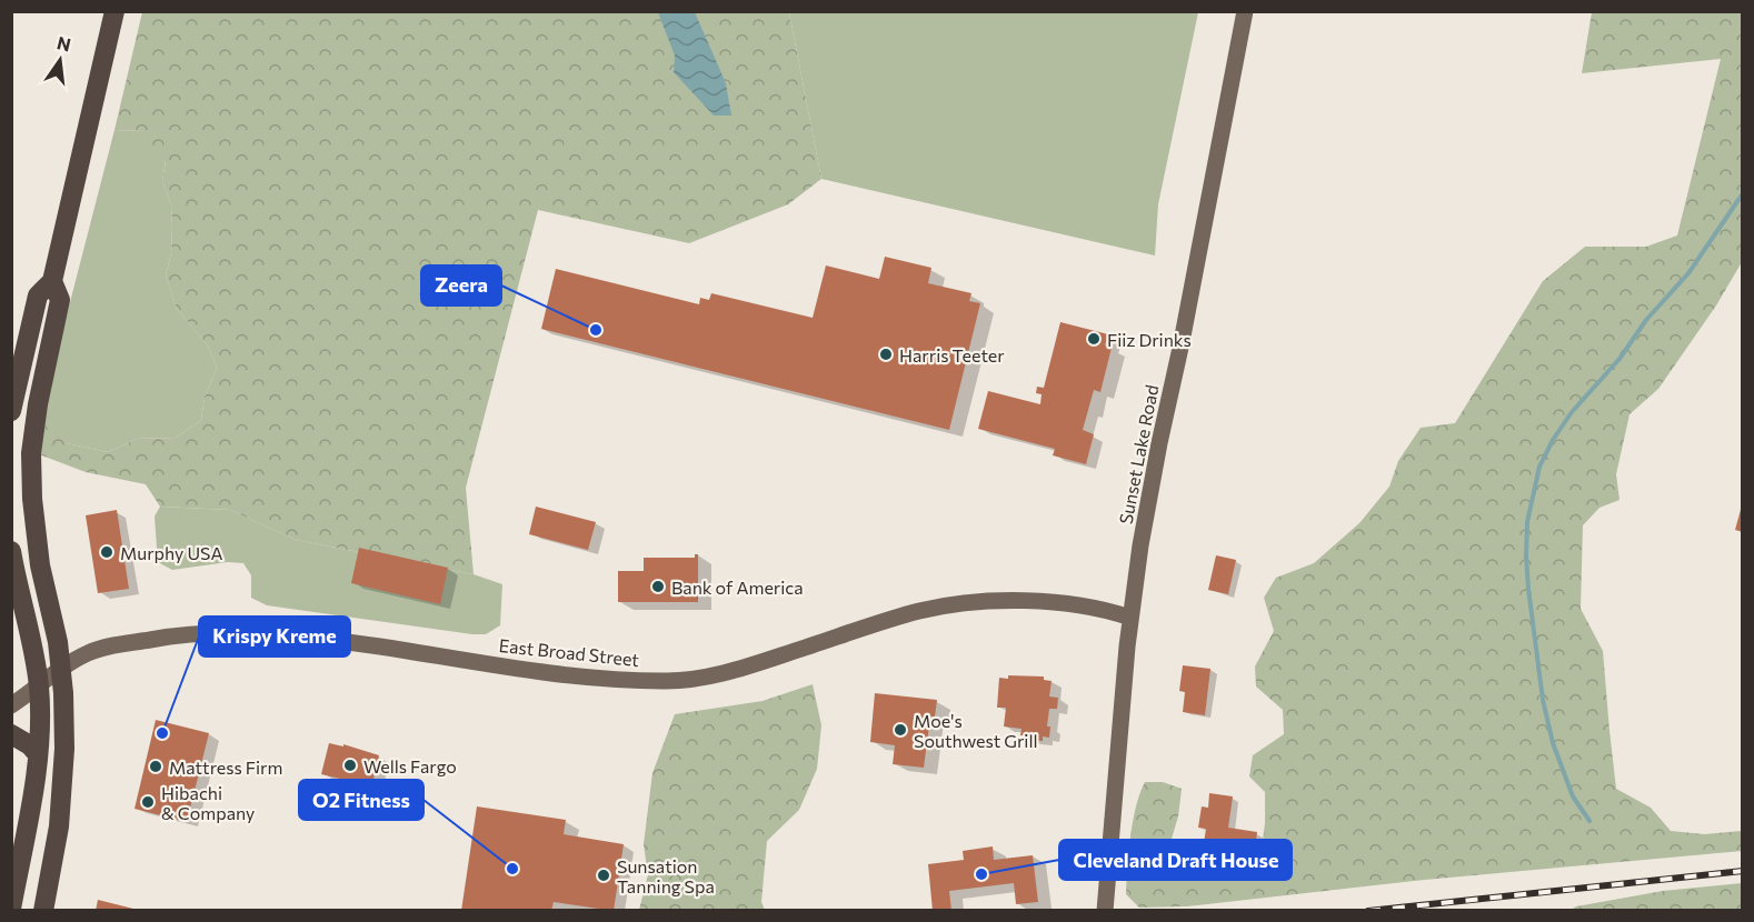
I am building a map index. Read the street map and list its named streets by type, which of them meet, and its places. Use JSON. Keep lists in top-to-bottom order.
{
  "streets": {
    "main road": ["Sunset Lake Road", "East Broad Street"]
  },
  "crossings": [
    ["Sunset Lake Road", "East Broad Street"]
  ],
  "places": [
    "Zeera",
    "Fiiz Drinks",
    "Harris Teeter",
    "Murphy USA",
    "Bank of America",
    "Moe's Southwest Grill",
    "Krispy Kreme",
    "Wells Fargo",
    "Mattress Firm",
    "Hibachi & Company",
    "O2 Fitness",
    "Cleveland Draft House",
    "Sunsation Tanning Spa"
  ],
  "north": "top"
}
